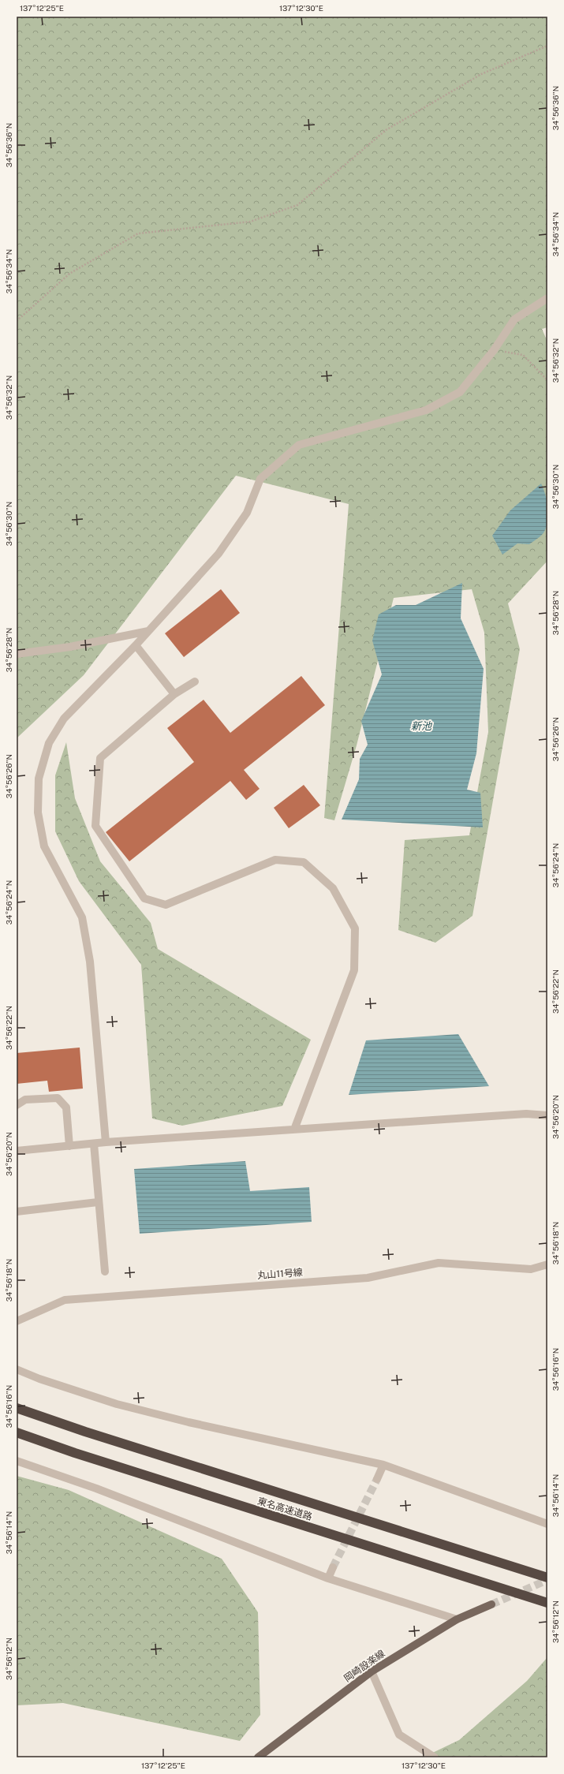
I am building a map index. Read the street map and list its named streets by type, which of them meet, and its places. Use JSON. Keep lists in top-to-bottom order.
{
  "streets": {
    "highway": ["東名高速道路"],
    "main road": ["岡崎設楽線"],
    "street": ["丸山11号線"]
  },
  "water": ["新池"],
  "coordinates": [
    "137°12'25\"E",
    "137°12'30\"E",
    "34°56'36\"N",
    "34°56'34\"N",
    "34°56'32\"N",
    "34°56'30\"N",
    "34°56'28\"N",
    "34°56'26\"N",
    "34°56'24\"N",
    "34°56'22\"N",
    "34°56'20\"N",
    "34°56'18\"N",
    "34°56'16\"N",
    "34°56'14\"N",
    "34°56'12\"N"
  ]
}
